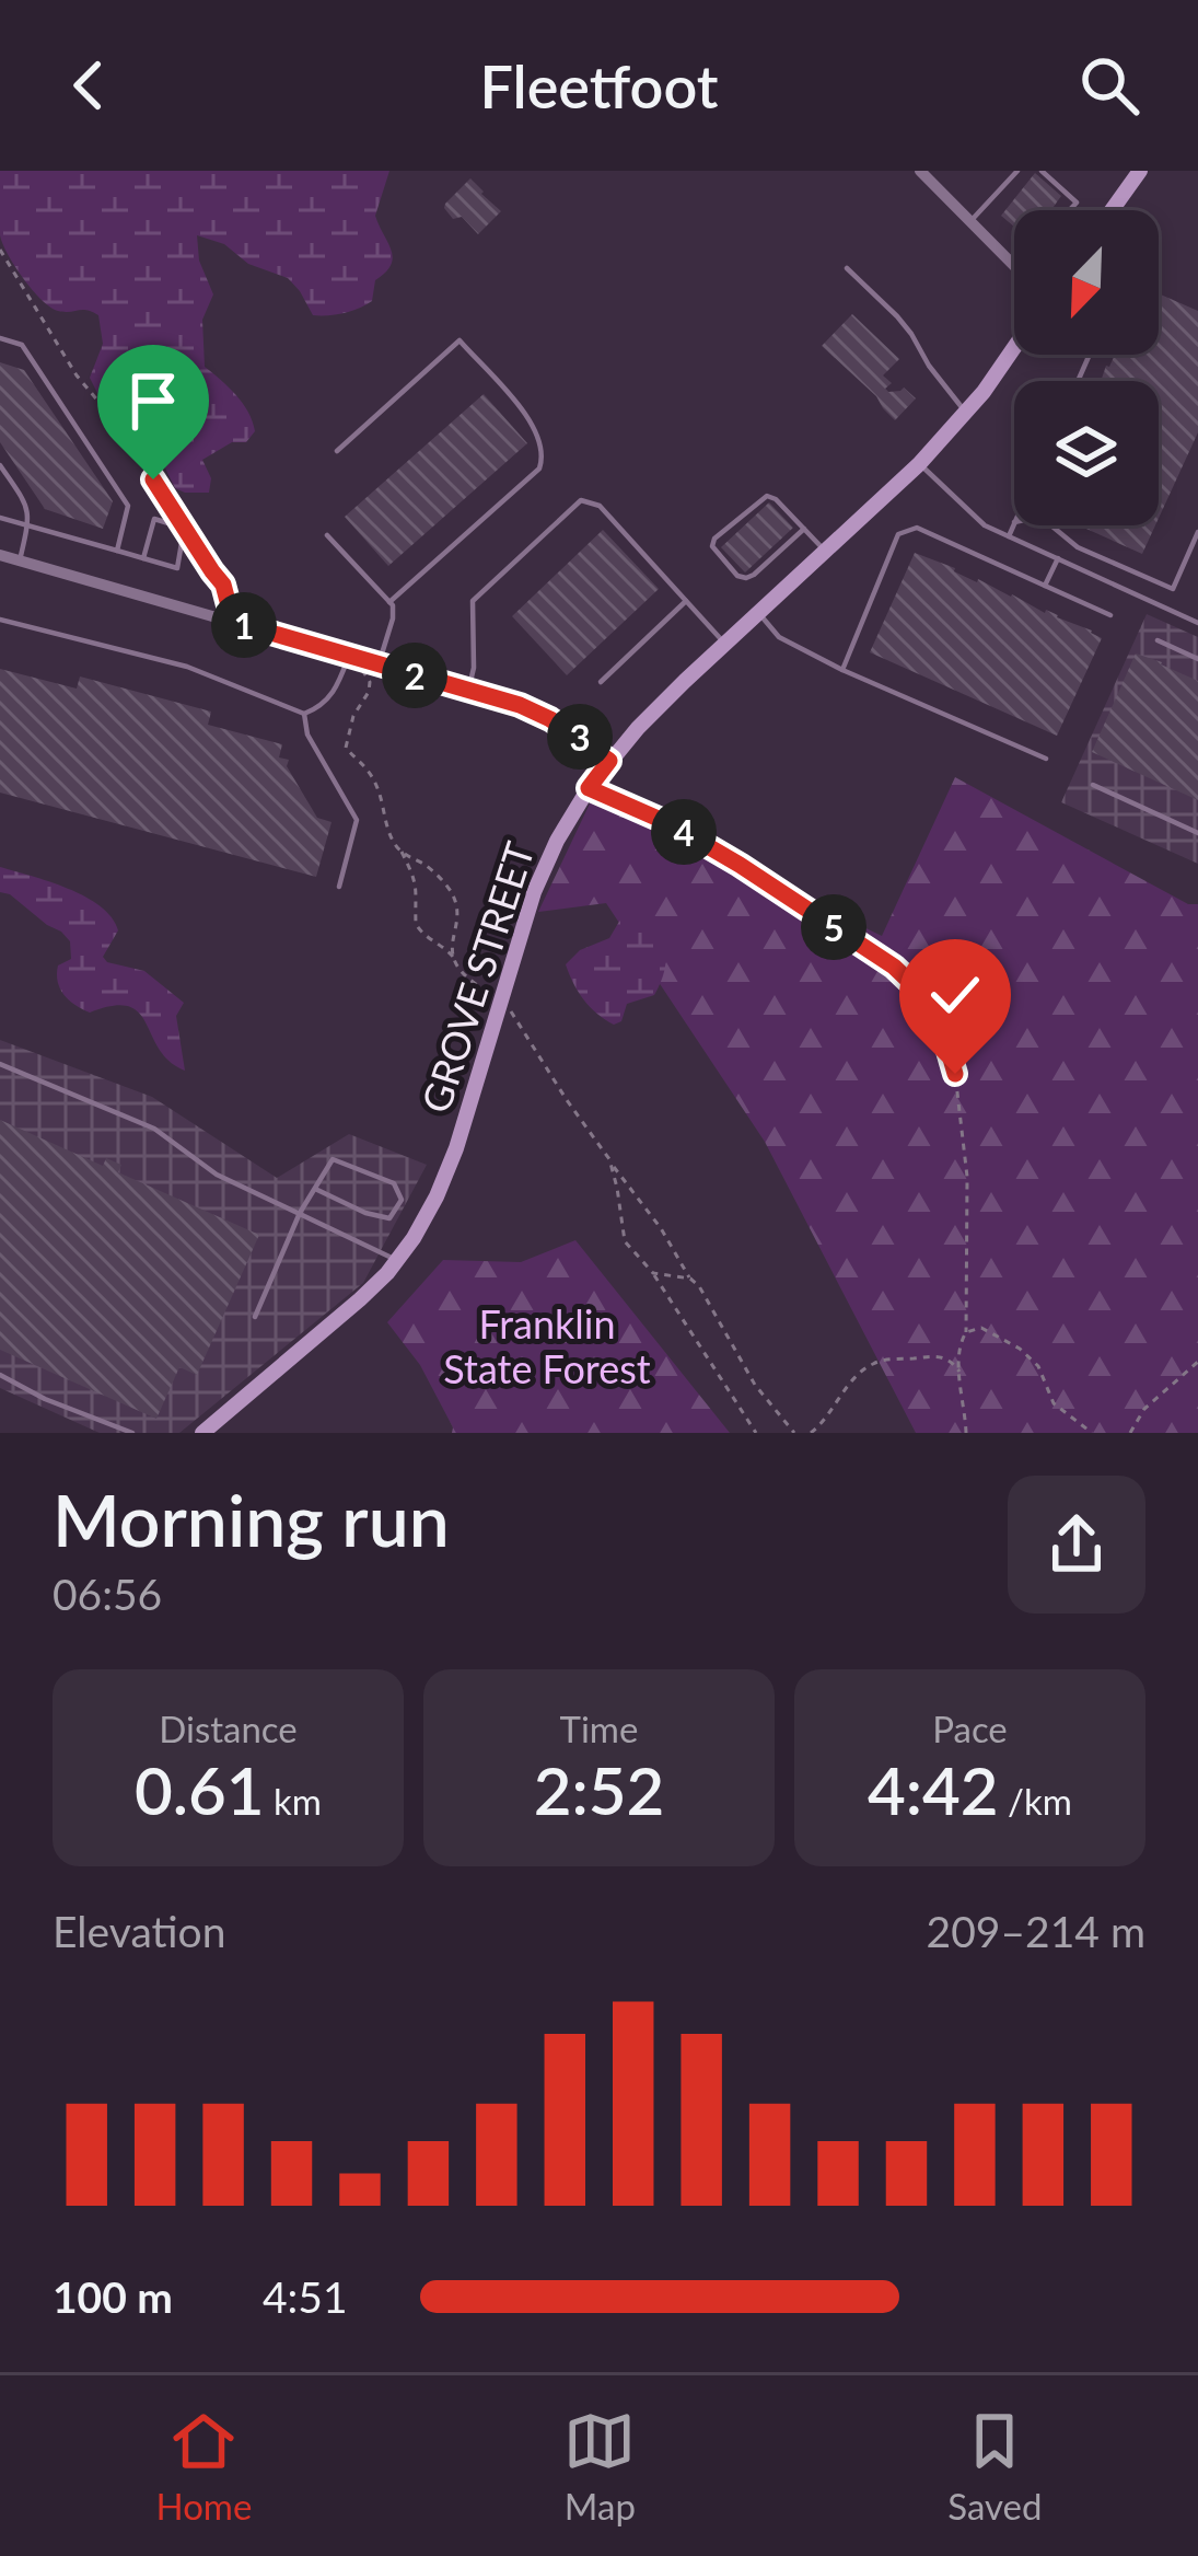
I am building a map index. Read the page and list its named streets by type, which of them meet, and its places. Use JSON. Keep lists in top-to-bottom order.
{
  "streets": {
    "main road": ["GROVE STREET"]
  },
  "parks": ["Franklin State Forest"],
  "north": "bottom left",
  "page": {
    "header": "Fleetfoot",
    "pins": [
      "1",
      "2",
      "3",
      "4",
      "5"
    ],
    "heading": ["Morning run", "06:56"],
    "stats": [
      ["Distance", "0.61 km"],
      ["Time", "2:52"],
      ["Pace", "4:42 /km"]
    ],
    "chart": ["Elevation", "209–214 m"],
    "list": [
      {
        "name": "100 m",
        "note": "4:51"
      }
    ],
    "tabs": ["Home", "Map", "Saved"]
  }
}
